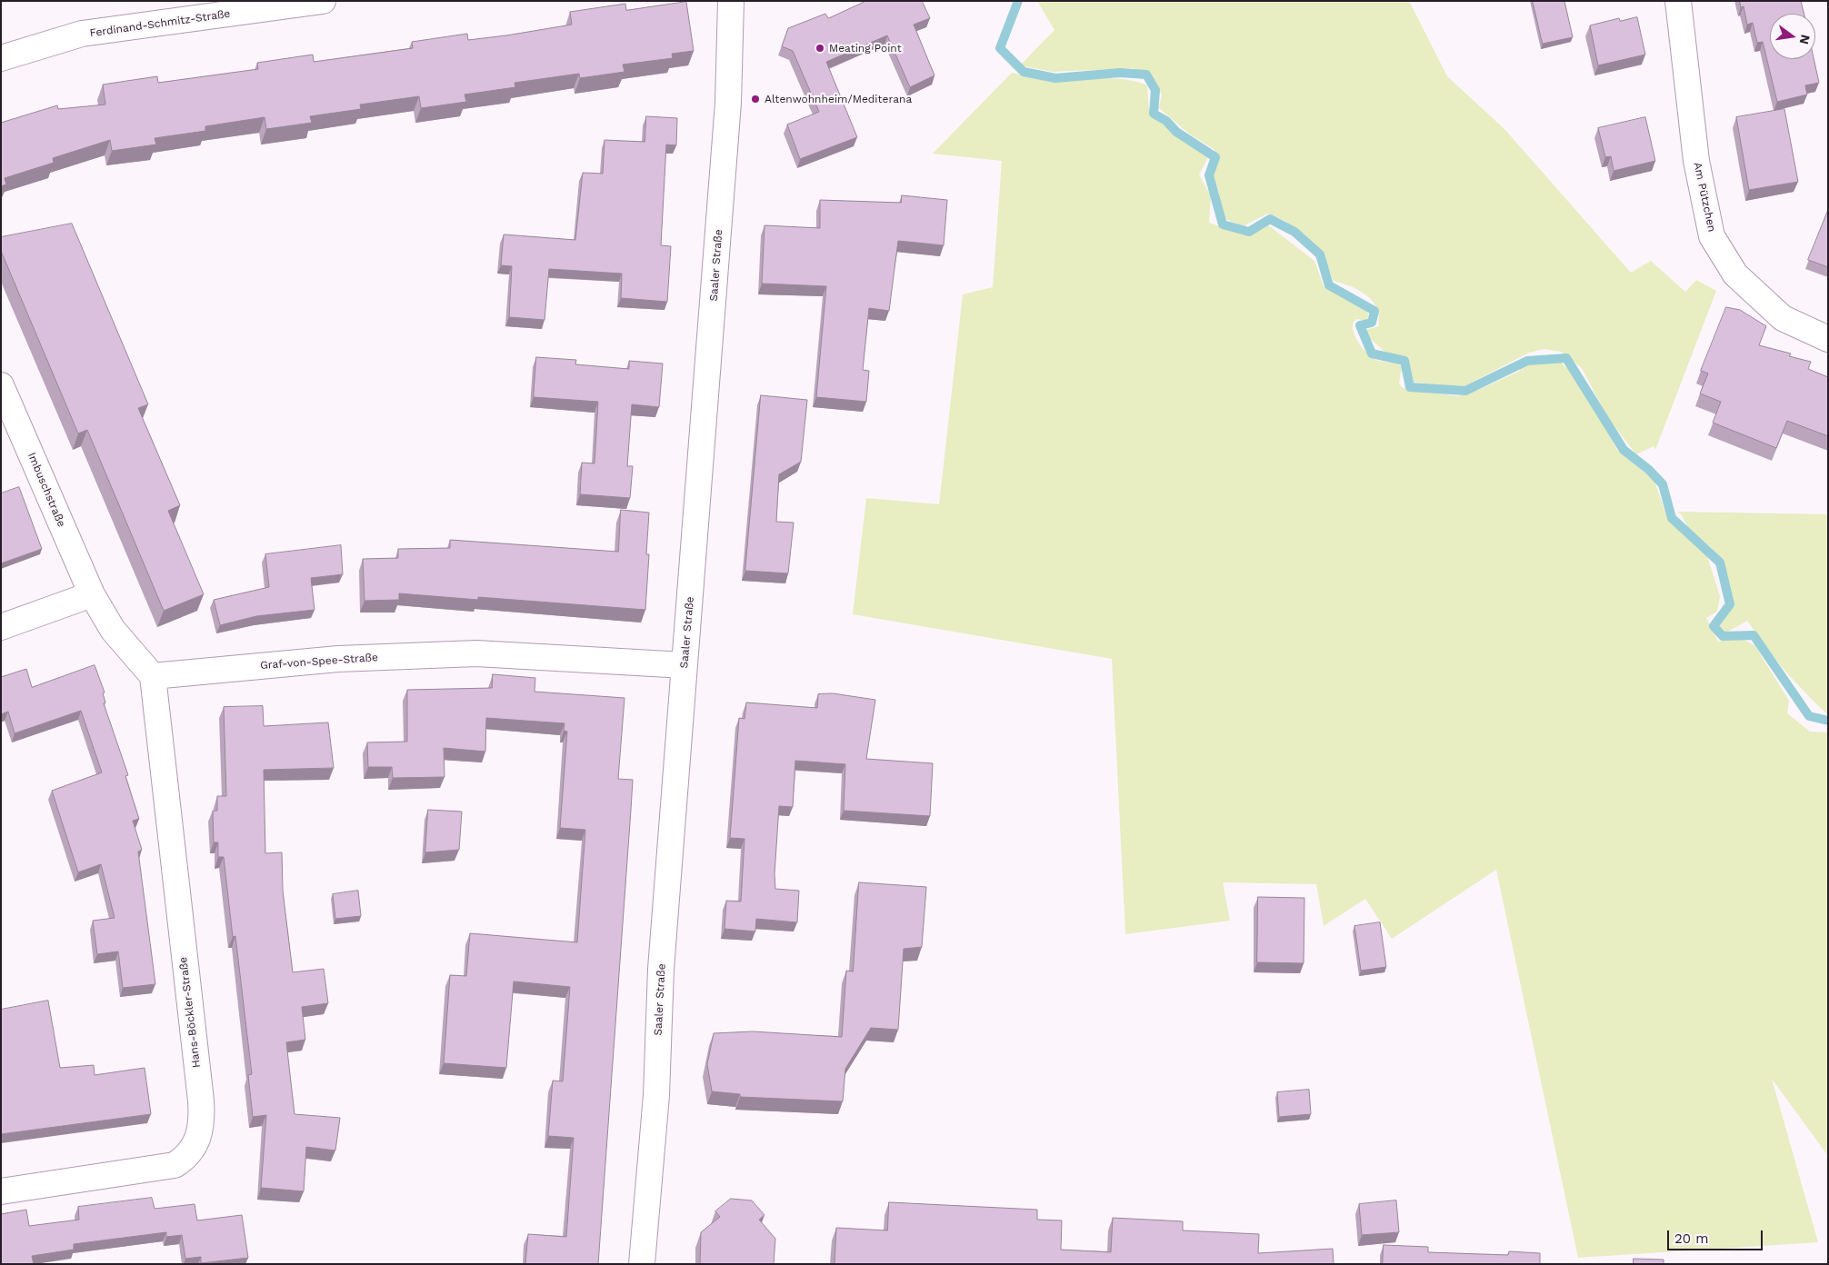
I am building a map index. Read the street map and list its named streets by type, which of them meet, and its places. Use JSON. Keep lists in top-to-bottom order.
{
  "streets": {
    "street": [
      "Ferdinand-Schmitz-Straße",
      "Am Pützchen",
      "Saaler Straße",
      "Imbuschstraße",
      "Graf-von-Spee-Straße",
      "Hans-Böckler-Straße"
    ]
  },
  "crossings": [
    ["Saaler Straße", "Graf-von-Spee-Straße"],
    ["Graf-von-Spee-Straße", "Hans-Böckler-Straße"]
  ],
  "places": ["Meating Point", "Altenwohnheim/Mediterana"],
  "scale_bar": "20 m",
  "north": "right"
}
